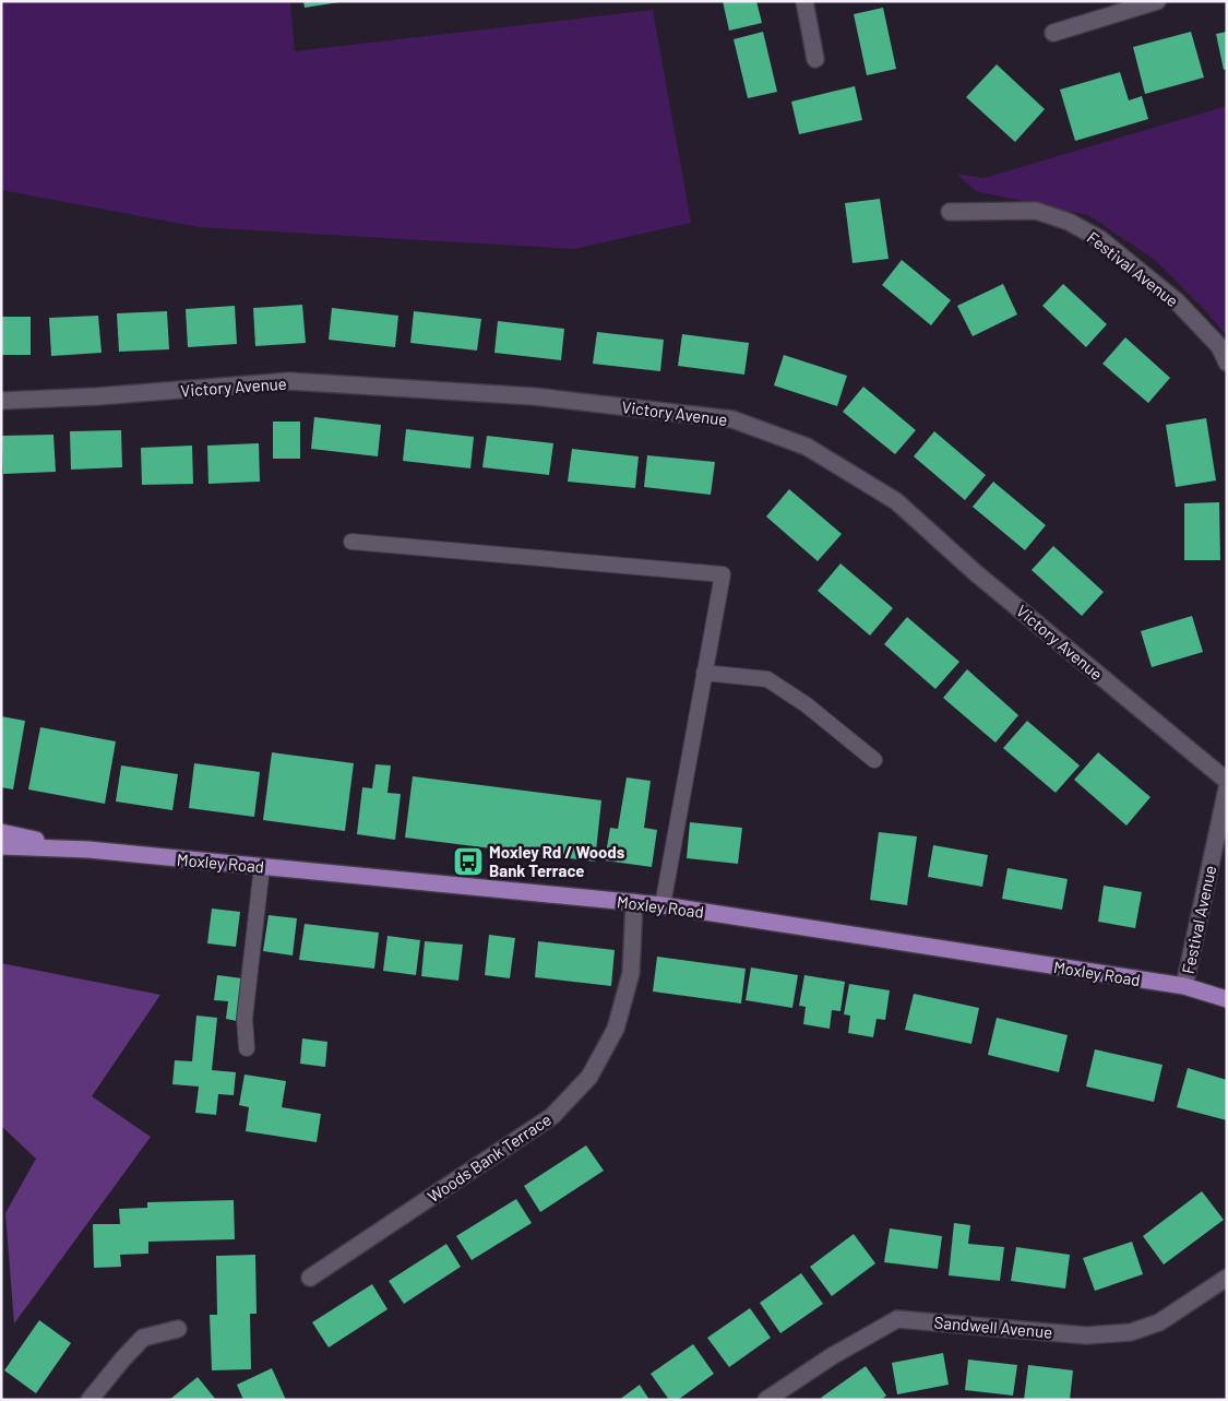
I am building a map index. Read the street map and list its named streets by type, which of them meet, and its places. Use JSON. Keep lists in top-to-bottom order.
{
  "streets": {
    "main road": ["Moxley Road"],
    "street": [
      "Festival Avenue",
      "Victory Avenue",
      "Woods Bank Terrace",
      "Sandwell Avenue"
    ]
  },
  "crossings": [
    ["Festival Avenue", "Moxley Road"],
    ["Moxley Road", "Woods Bank Terrace"]
  ],
  "places": {
    "bus stop": ["Moxley Rd / Woods Bank Terrace"]
  }
}
